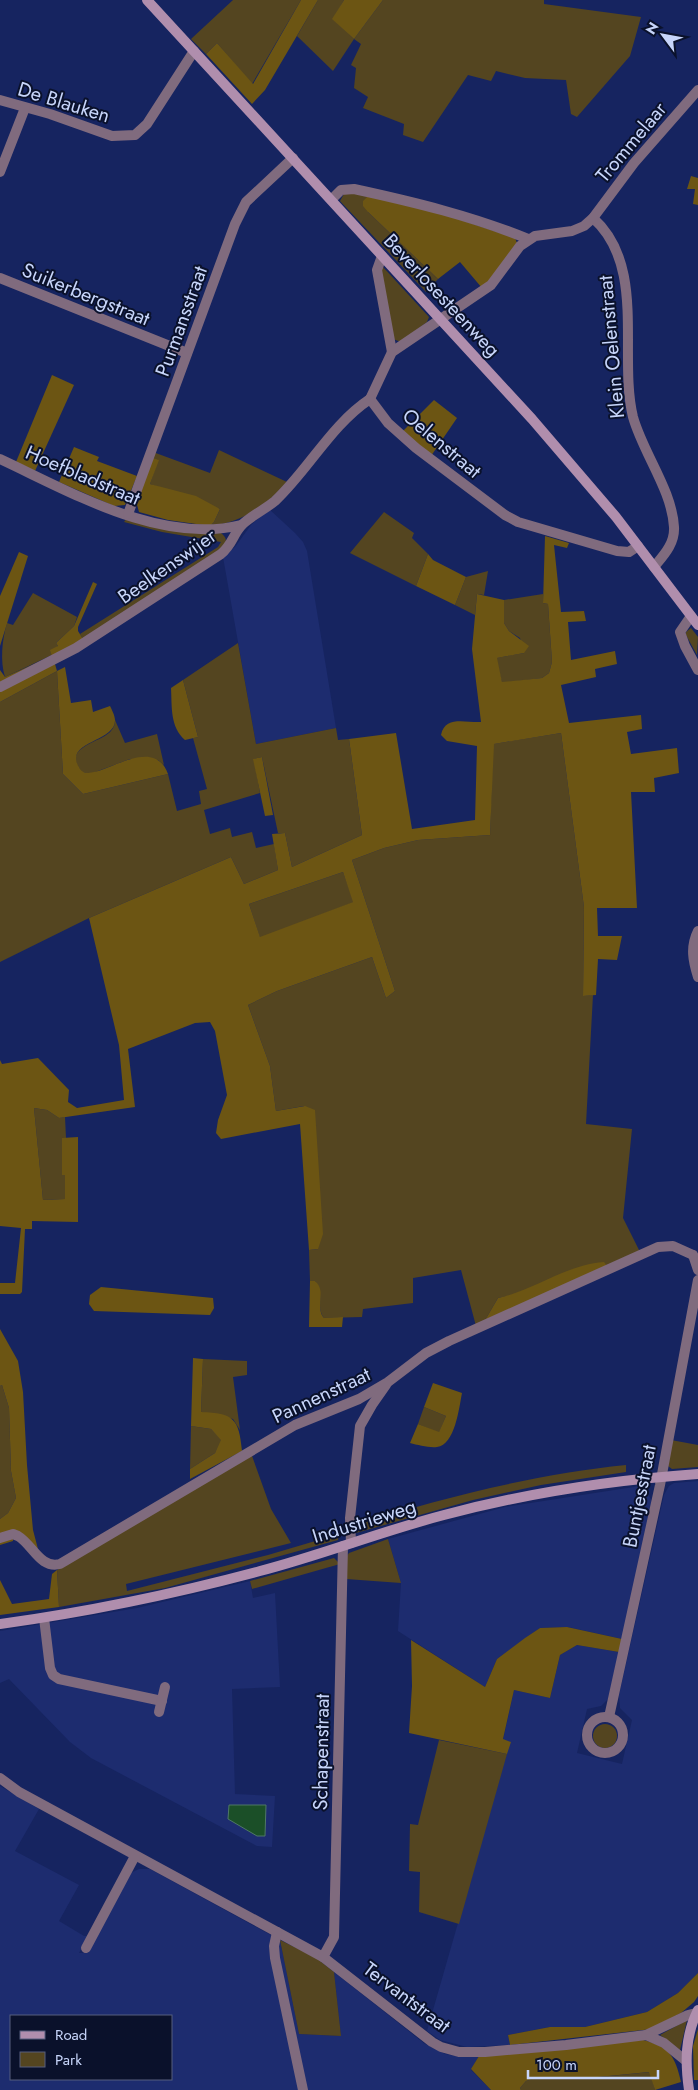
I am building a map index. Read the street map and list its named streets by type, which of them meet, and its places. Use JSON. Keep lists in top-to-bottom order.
{
  "streets": {
    "street": [
      "De Blauken",
      "Trommelaar",
      "Suikerbergstraat",
      "Beverlosesteenweg",
      "Purmansstraat",
      "Klein Oelenstraat",
      "Oelenstraat",
      "Hoefbladstraat",
      "Beelkenswijer",
      "Pannenstraat",
      "Buntjesstraat",
      "Industrieweg",
      "Schapenstraat",
      "Tervantstraat"
    ]
  },
  "crossings": [
    ["De Blauken", "Beverlosesteenweg"],
    ["Trommelaar", "Klein Oelenstraat"],
    ["Suikerbergstraat", "Purmansstraat"],
    ["Beverlosesteenweg", "Purmansstraat"],
    ["Beverlosesteenweg", "Klein Oelenstraat"],
    ["Beverlosesteenweg", "Oelenstraat"],
    ["Purmansstraat", "Hoefbladstraat"],
    ["Oelenstraat", "Beelkenswijer"],
    ["Hoefbladstraat", "Beelkenswijer"],
    ["Pannenstraat", "Schapenstraat"],
    ["Buntjesstraat", "Industrieweg"],
    ["Industrieweg", "Schapenstraat"],
    ["Schapenstraat", "Tervantstraat"]
  ],
  "legend": ["Road", "Park"],
  "scale_bar": "100 m",
  "north": "top left"
}
